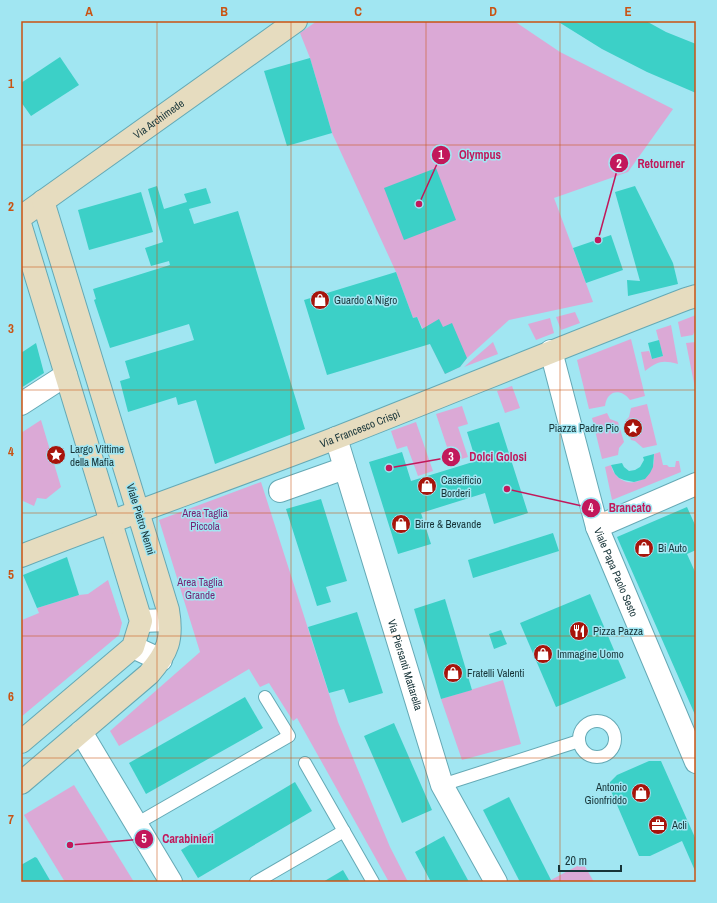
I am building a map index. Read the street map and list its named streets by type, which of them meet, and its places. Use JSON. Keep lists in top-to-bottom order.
{
  "streets": {
    "street": [
      "Via Archimede",
      "Via Francesco Crispi",
      "Viale Pietro Nenni",
      "Viale Papa Paolo Sesto",
      "Via Piersanti Mattarella"
    ]
  },
  "crossings": [
    ["Via Archimede", "Viale Pietro Nenni"],
    ["Via Francesco Crispi", "Viale Pietro Nenni"],
    ["Via Francesco Crispi", "Viale Papa Paolo Sesto"],
    ["Via Francesco Crispi", "Via Piersanti Mattarella"]
  ],
  "parks": ["Area Taglia Piccola", "Area Taglia Grande"],
  "places": {
    "other": [
      "Olympus",
      "Retourner",
      "Dolci Golosi",
      "Brancato",
      "Carabinieri"
    ],
    "shop": [
      "Guardo & Nigro",
      "Caseificio Borderi",
      "Birre & Bevande",
      "Bi Auto",
      "Immagine Uomo",
      "Fratelli Valenti",
      "Antonio Gionfriddo"
    ],
    "place": ["Piazza Padre Pio", "Largo Vittime della Mafia"],
    "restaurant": ["Pizza Pazza"],
    "office": ["Acli"]
  },
  "scale_bar": "20 m",
  "grid": {
    "columns": [
      "A",
      "B",
      "C",
      "D",
      "E"
    ],
    "rows": [
      "1",
      "2",
      "3",
      "4",
      "5",
      "6",
      "7"
    ]
  }
}
